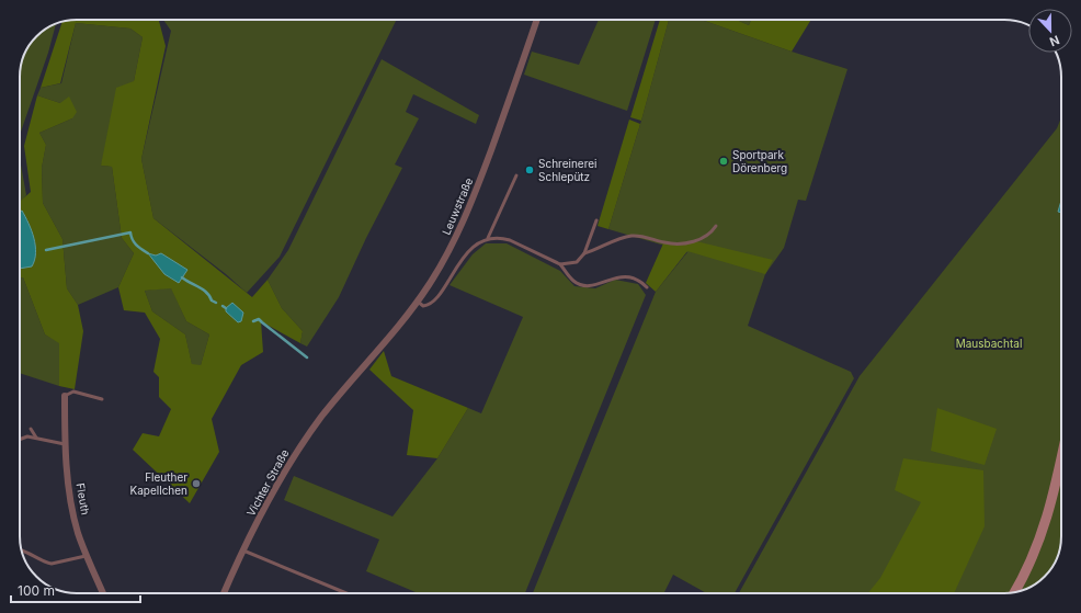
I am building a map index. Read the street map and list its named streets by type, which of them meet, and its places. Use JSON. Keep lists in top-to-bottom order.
{
  "streets": {
    "street": ["Leuwstraße", "Vichter Straße", "Fleuth"]
  },
  "crossings": [
    ["Leuwstraße", "Vichter Straße"]
  ],
  "parks": ["Mausbachtal"],
  "places": ["Sportpark Dörenberg", "Schreinerei Schlepütz", "Fleuther Kapellchen"],
  "scale_bar": "100 m",
  "north": "bottom"
}
